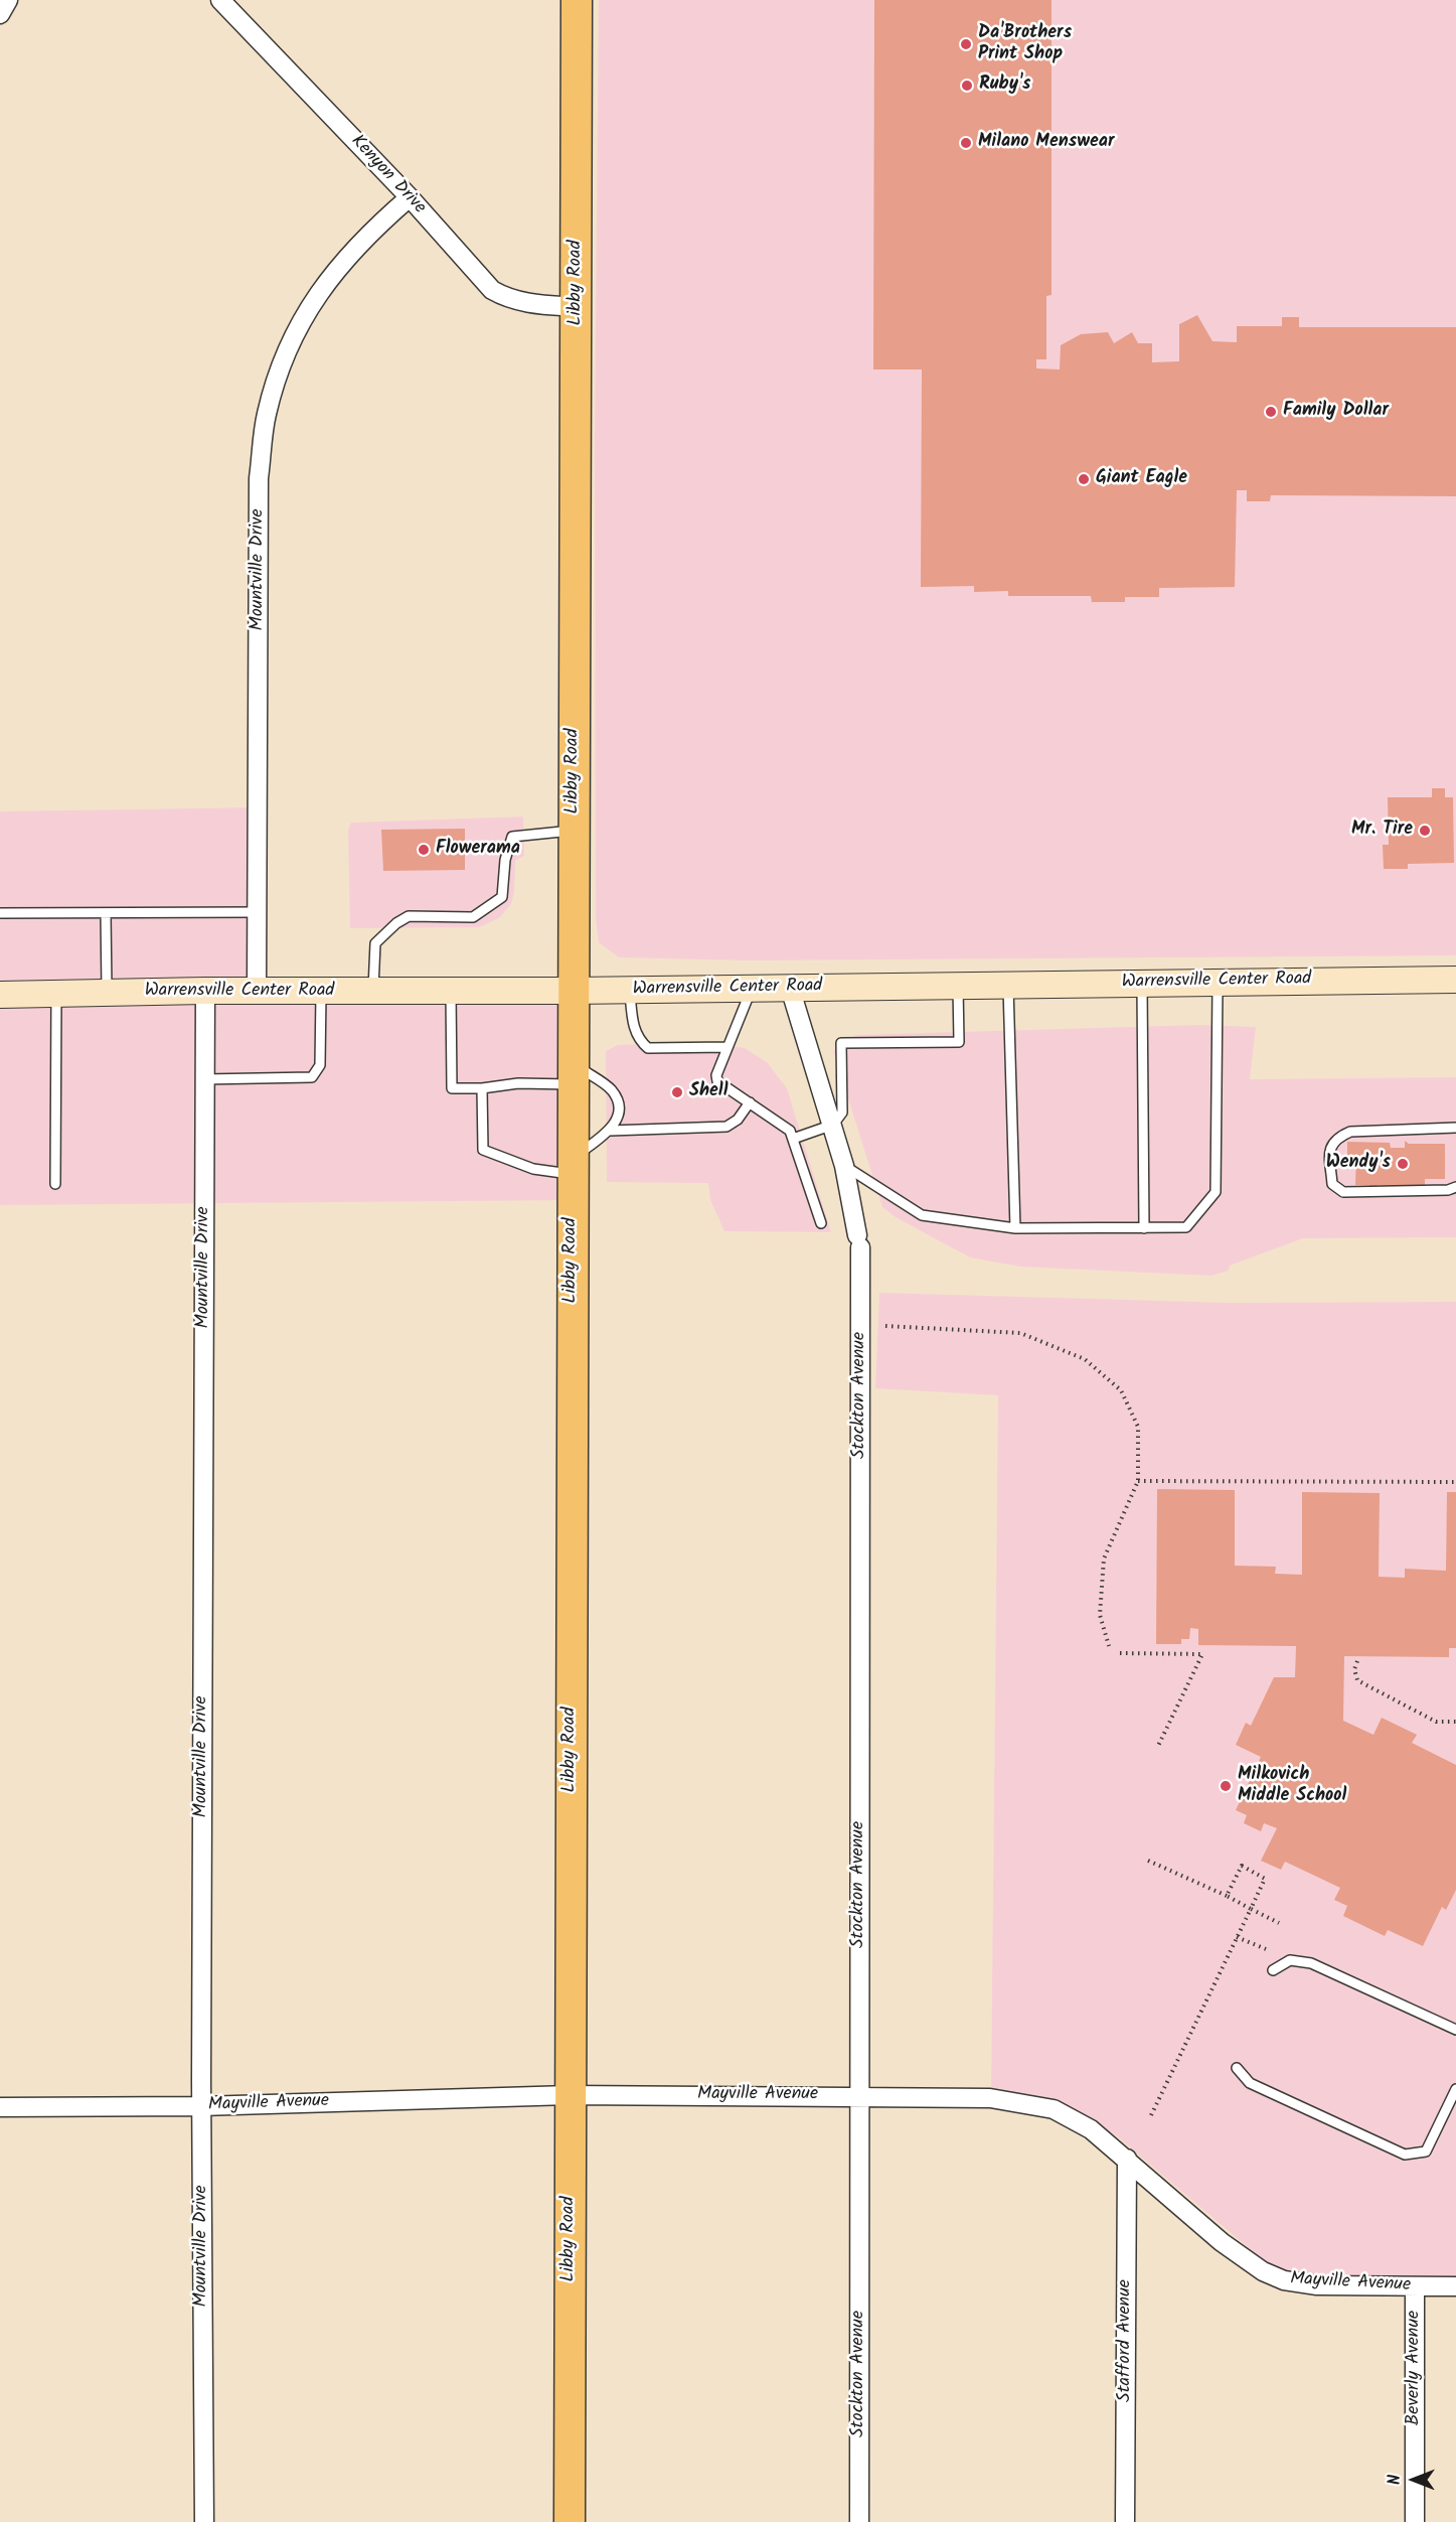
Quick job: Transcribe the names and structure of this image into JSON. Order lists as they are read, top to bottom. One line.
{"streets":{"main road":["Libby Road","Warrensville Center Road"],"street":["Kenyon Drive","Mountville Drive","Stockton Avenue","Mayville Avenue","Stafford Avenue","Beverly Avenue"]},"crossings":[["Kenyon Drive","Libby Road"],["Kenyon Drive","Mountville Drive"],["Libby Road","Warrensville Center Road"],["Libby Road","Mayville Avenue"],["Mountville Drive","Warrensville Center Road"],["Mountville Drive","Mayville Avenue"],["Warrensville Center Road","Stockton Avenue"],["Stockton Avenue","Mayville Avenue"],["Mayville Avenue","Stafford Avenue"],["Mayville Avenue","Beverly Avenue"]],"places":["Da'Brothers Print Shop","Ruby's","Milano Menswear","Family Dollar","Giant Eagle","Mr. Tire","Flowerama","Shell","Wendy's","Milkovich Middle School"],"north":"left"}
